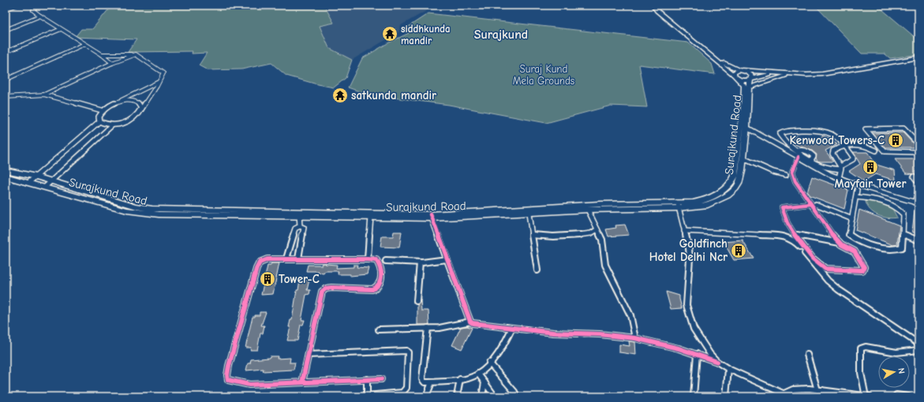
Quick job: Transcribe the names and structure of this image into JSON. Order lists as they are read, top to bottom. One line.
{"streets":{"main road":["Surajkund Road"]},"districts":["Surajkund"],"parks":["Suraj Kund Mela Grounds"],"places":{"temple":["siddhkunda mandir","satkunda mandir"],"building":["Kenwood Towers-C","Mayfair Tower","Goldfinch Hotel Delhi Ncr","Tower-C"]},"north":"right"}
